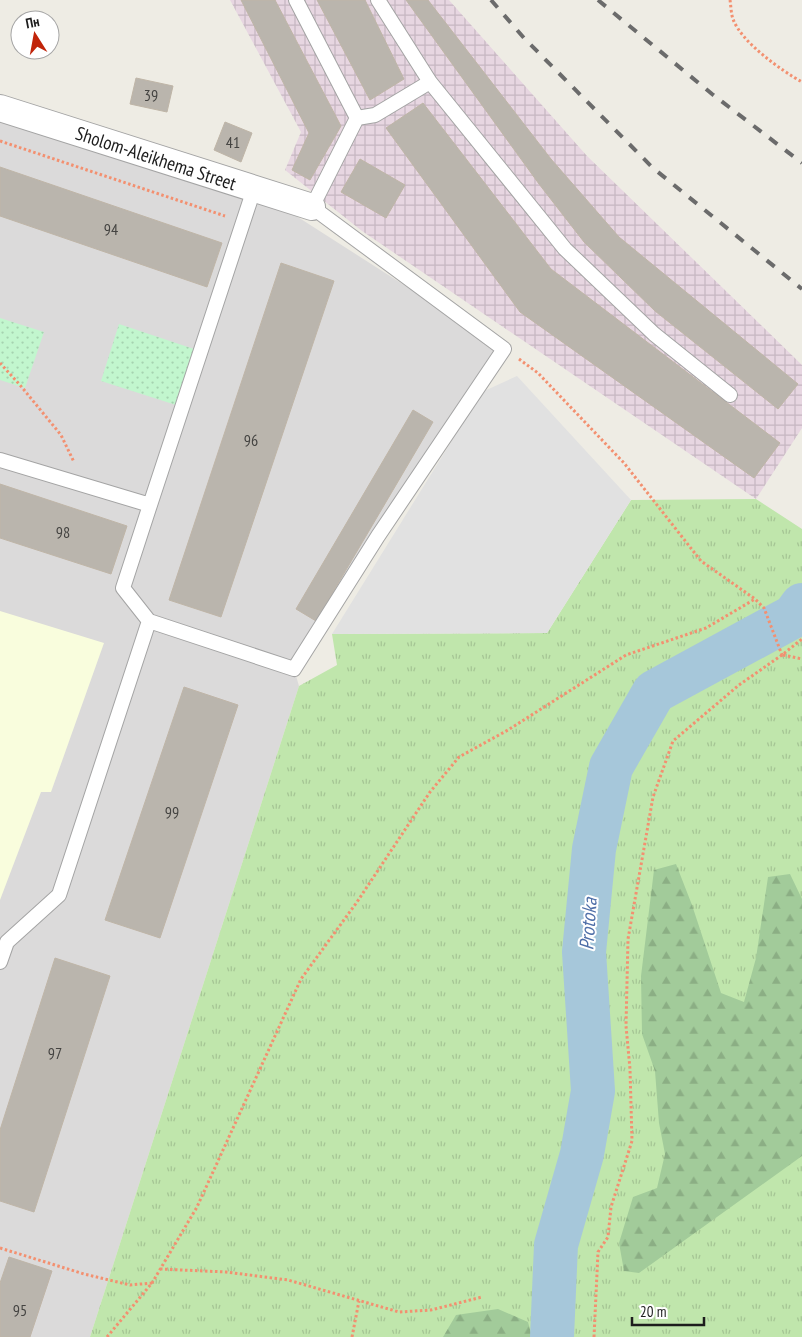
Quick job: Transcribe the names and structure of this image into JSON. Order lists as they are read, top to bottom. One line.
{"streets":{"street":["Sholom-Aleikhema Street"]},"water":["Protoka"],"house_numbers":["39","41","94","96","98","99","97","95"],"scale_bar":"20 m","north":"top"}
